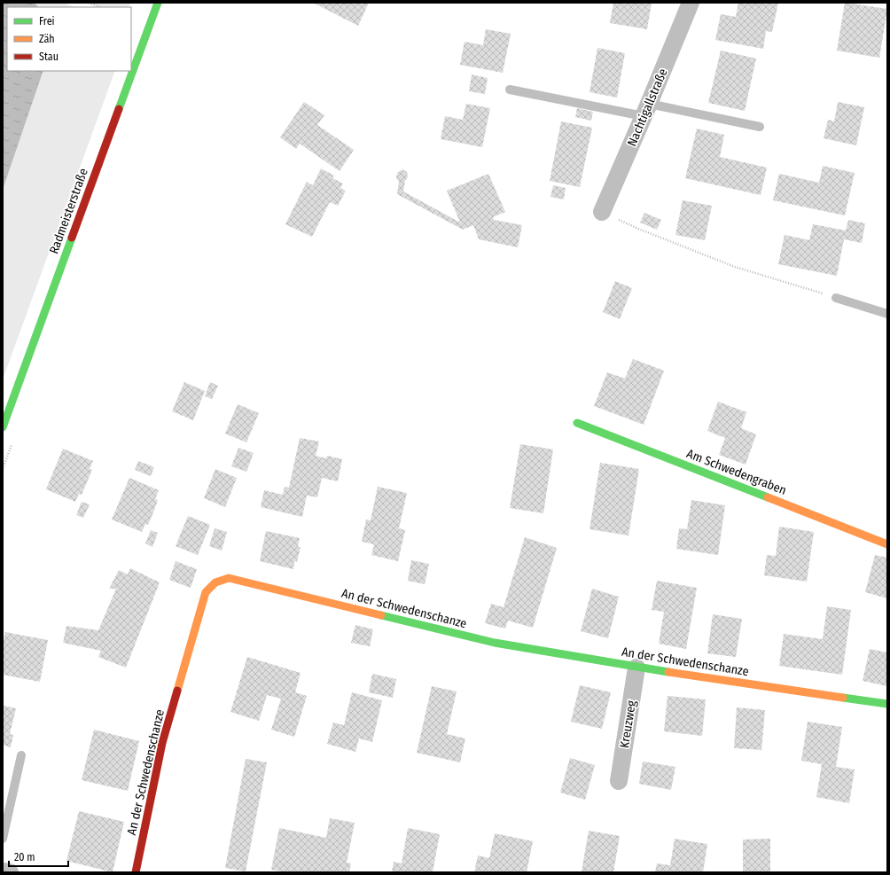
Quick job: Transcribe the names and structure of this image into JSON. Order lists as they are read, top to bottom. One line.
{"streets":{"street":["Nachtigallstraße","Radmeisterstraße","Am Schwedengraben","An der Schwedenschanze","Kreuzweg"]},"crossings":[["An der Schwedenschanze","Kreuzweg"]],"legend":["Frei","Zäh","Stau"],"scale_bar":"20 m"}
